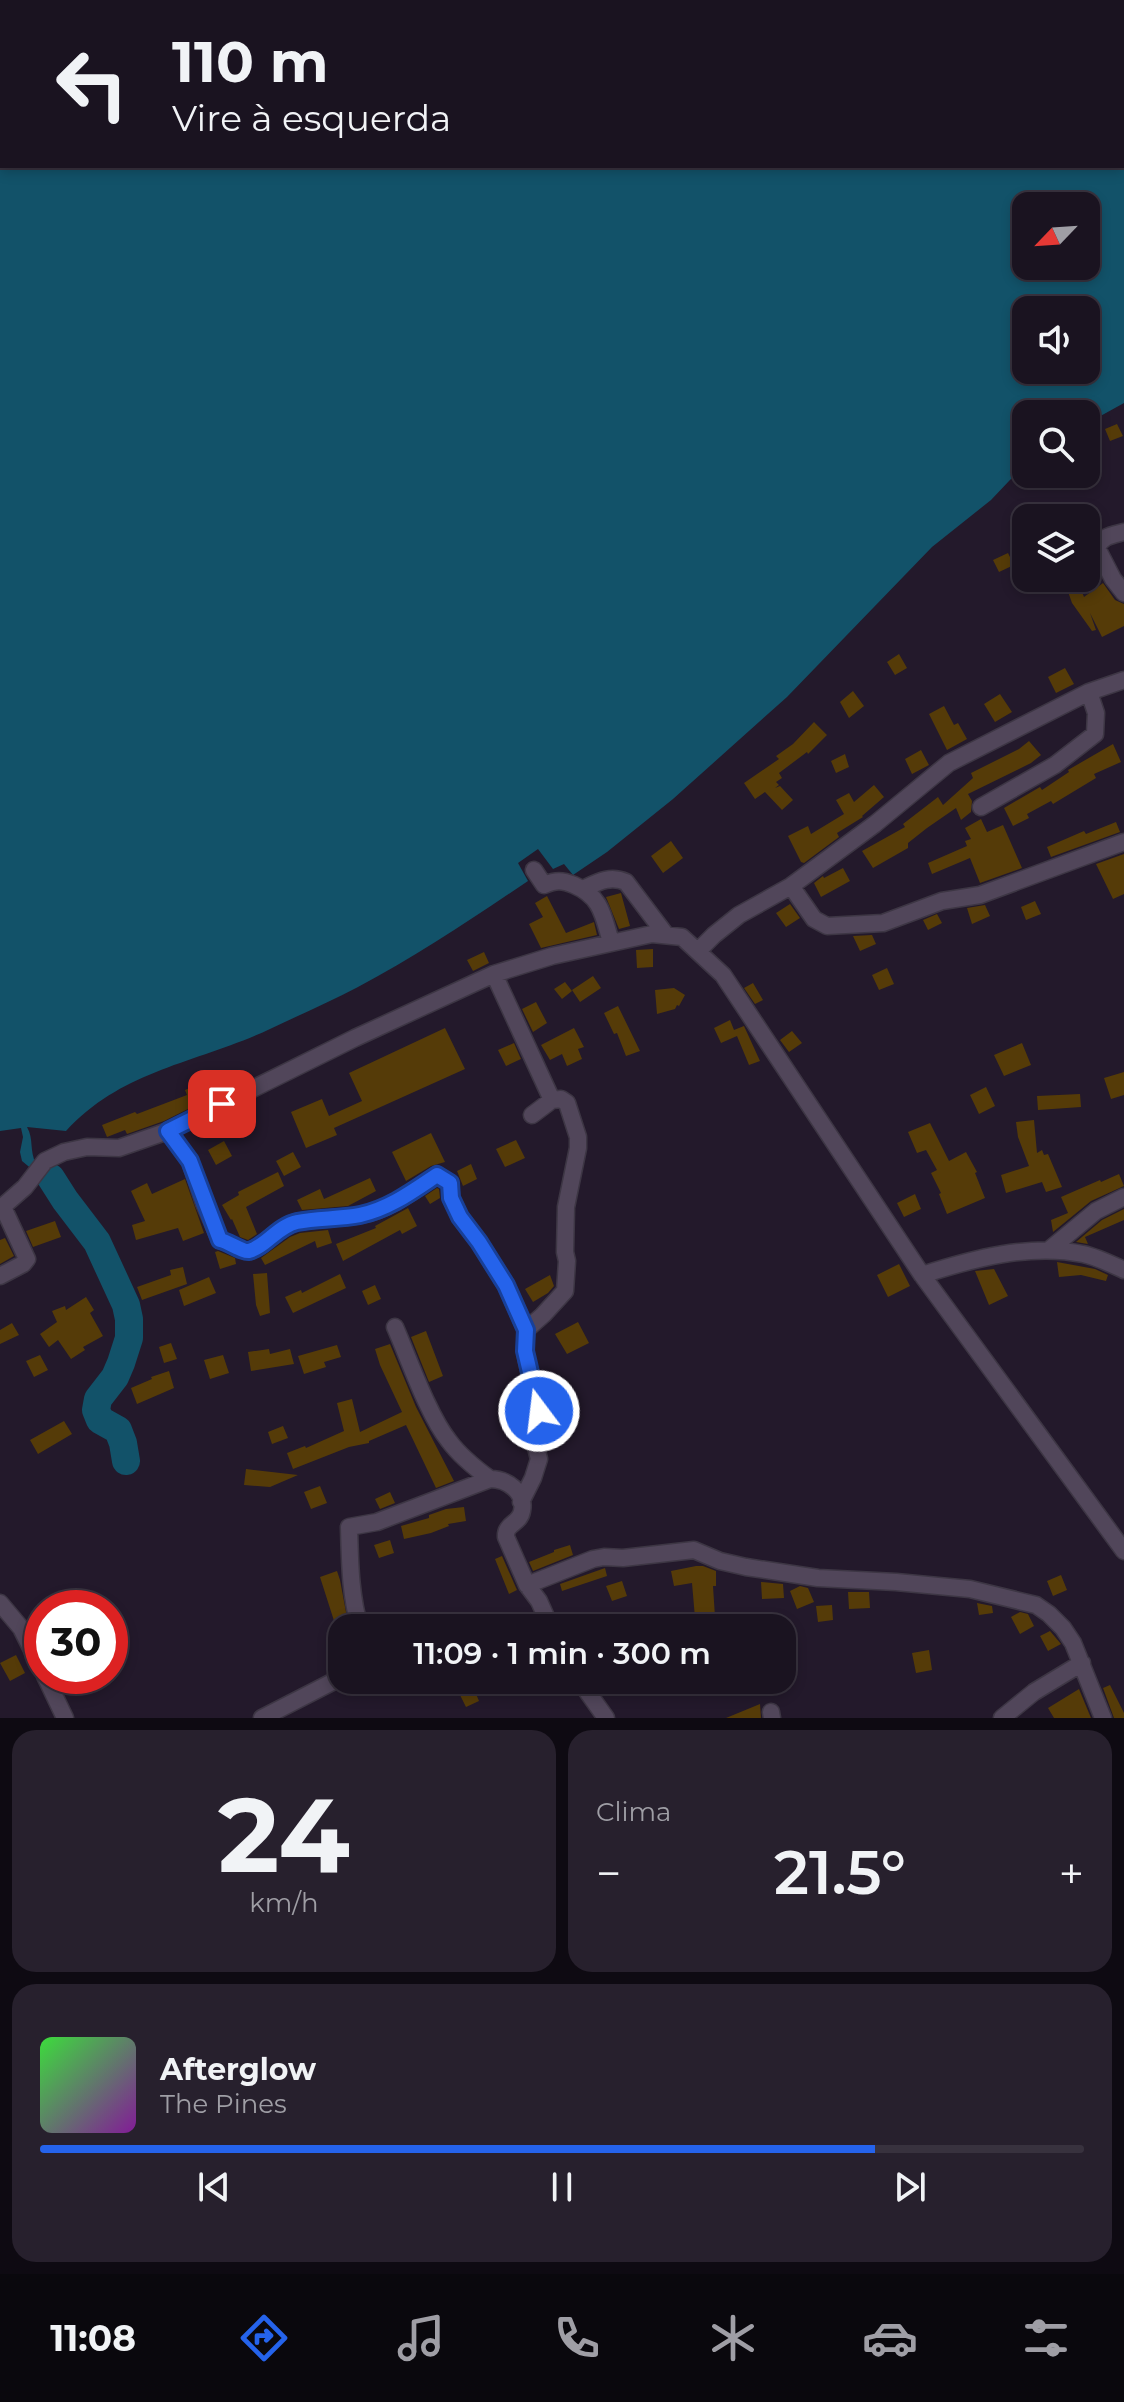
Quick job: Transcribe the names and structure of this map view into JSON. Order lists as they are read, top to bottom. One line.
{"north":"bottom left","page":{"turn":["110 m","Vire à esquerda"],"limit":"30","trip":"11:09 · 1 min · 300 m","tile":[["24","km/h"],"Clima"],"heat":["−","21.5°","+"],"song":["Afterglow","The Pines"],"tabs":"11:08"}}
